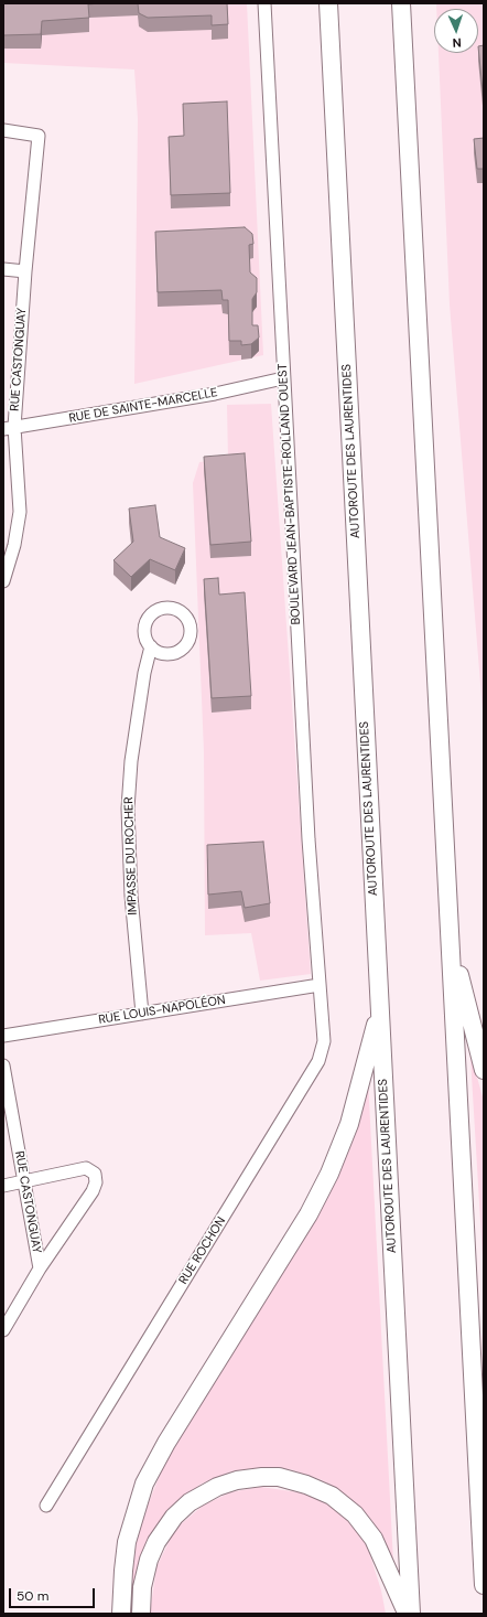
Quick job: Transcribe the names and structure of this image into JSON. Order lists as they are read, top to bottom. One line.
{"streets":{"highway":["AUTOROUTE DES LAURENTIDES"],"street":["RUE CASTONGUAY","RUE DE SAINTE-MARCELLE","BOULEVARD JEAN-BAPTISTE-ROLLAND OUEST","IMPASSE DU ROCHER","RUE LOUIS-NAPOLÉON","RUE ROCHON"]},"crossings":[["RUE CASTONGUAY","RUE DE SAINTE-MARCELLE"],["RUE DE SAINTE-MARCELLE","BOULEVARD JEAN-BAPTISTE-ROLLAND OUEST"],["BOULEVARD JEAN-BAPTISTE-ROLLAND OUEST","RUE LOUIS-NAPOLÉON"],["BOULEVARD JEAN-BAPTISTE-ROLLAND OUEST","RUE ROCHON"],["IMPASSE DU ROCHER","RUE LOUIS-NAPOLÉON"],["RUE LOUIS-NAPOLÉON","RUE ROCHON"]],"scale_bar":"50 m","north":"bottom"}
